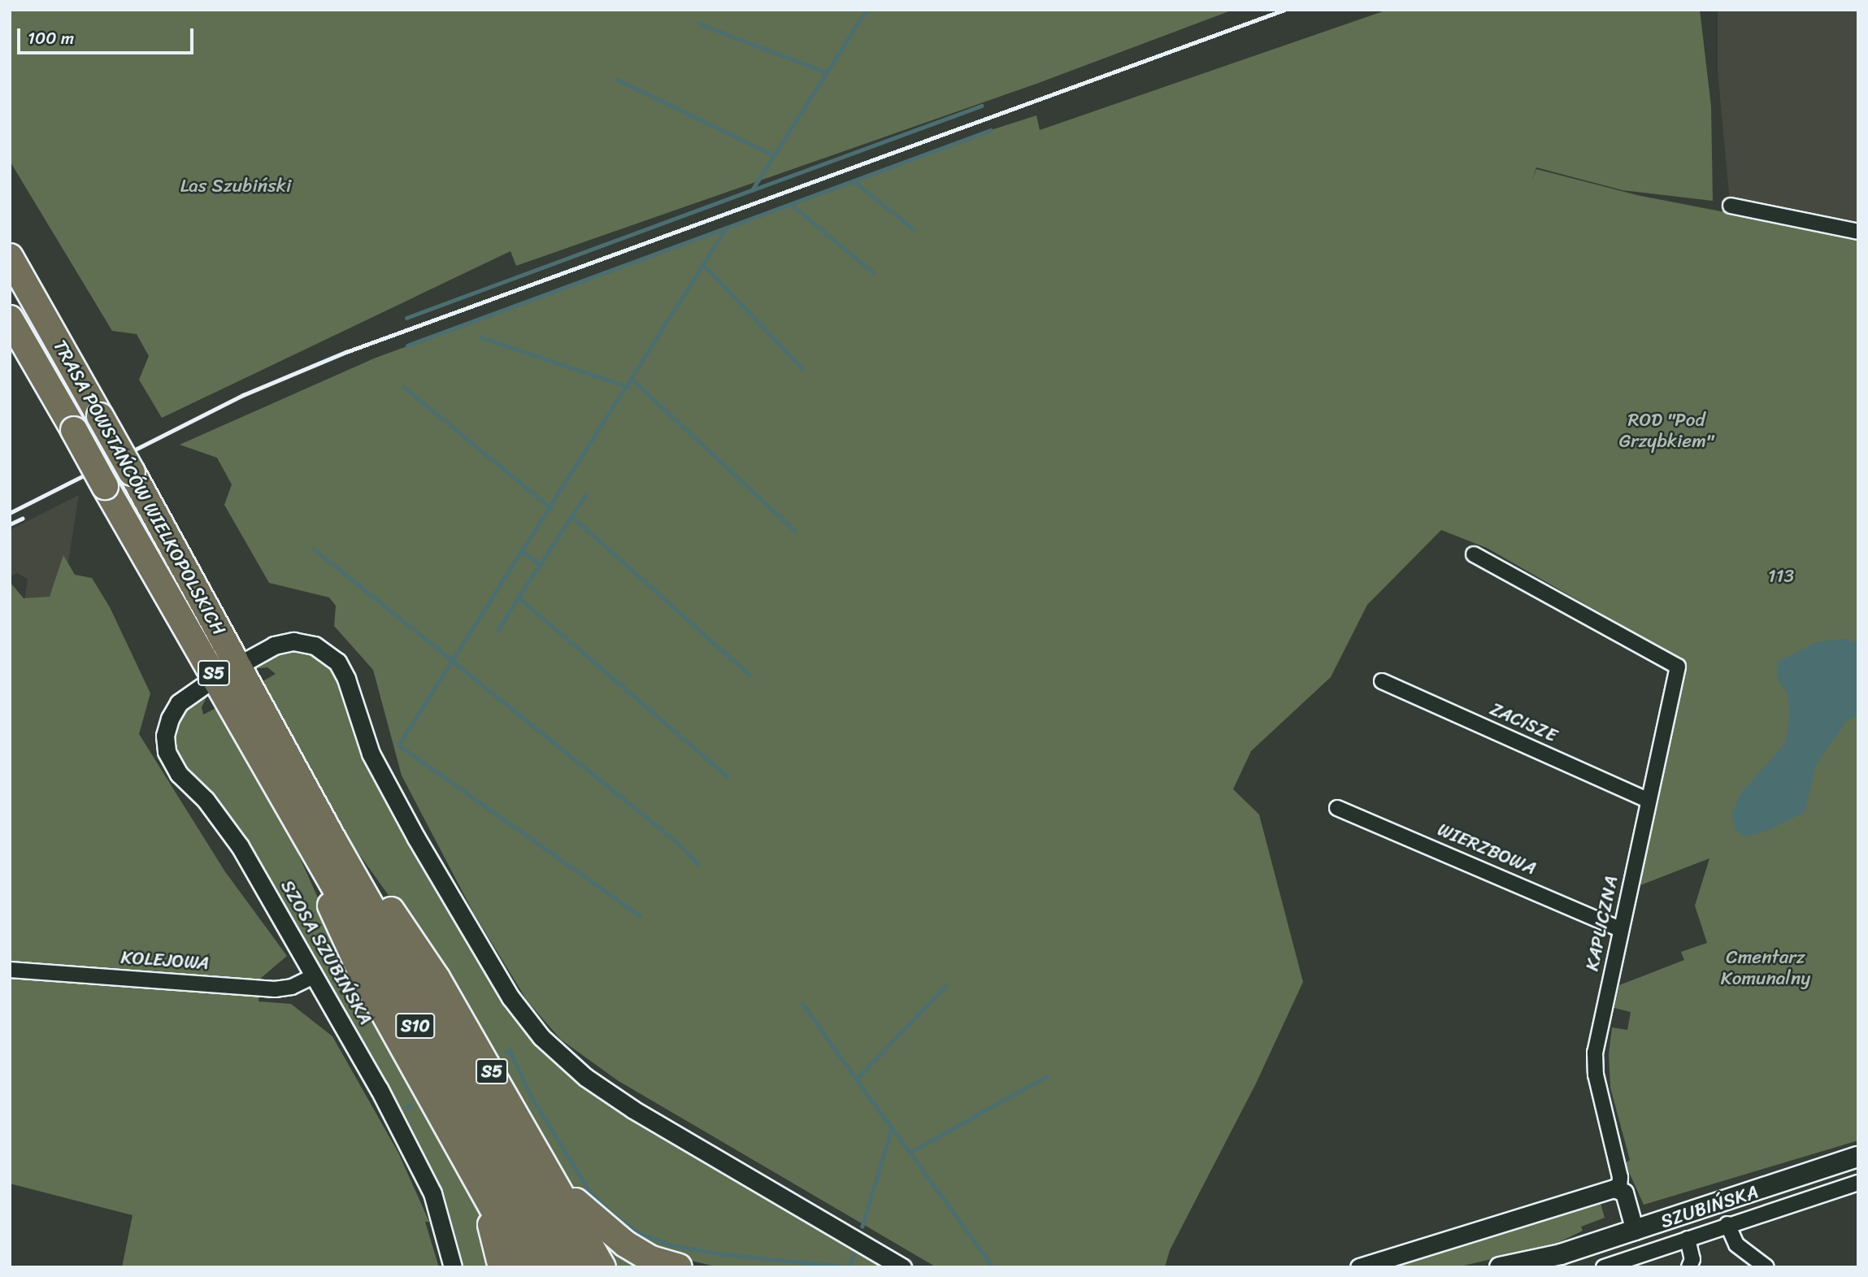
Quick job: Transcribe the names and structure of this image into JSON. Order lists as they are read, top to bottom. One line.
{"streets":{"highway":["TRASA POWSTAŃCÓW WIELKOPOLSKICH","S5","S10"],"main road":["SZUBIŃSKA"],"street":["ZACISZE","WIERZBOWA","KAPLICZNA","SZOSA SZUBIŃSKA","KOLEJOWA"]},"crossings":[["TRASA POWSTAŃCÓW WIELKOPOLSKICH","S5"],["TRASA POWSTAŃCÓW WIELKOPOLSKICH","S10"],["S5","S10"],["ZACISZE","KAPLICZNA"],["WIERZBOWA","KAPLICZNA"],["SZOSA SZUBIŃSKA","KOLEJOWA"]],"parks":["Las Szubiński","ROD \"Pod Grzybkiem\"","113","Cmentarz Komunalny"],"scale_bar":"100 m"}
